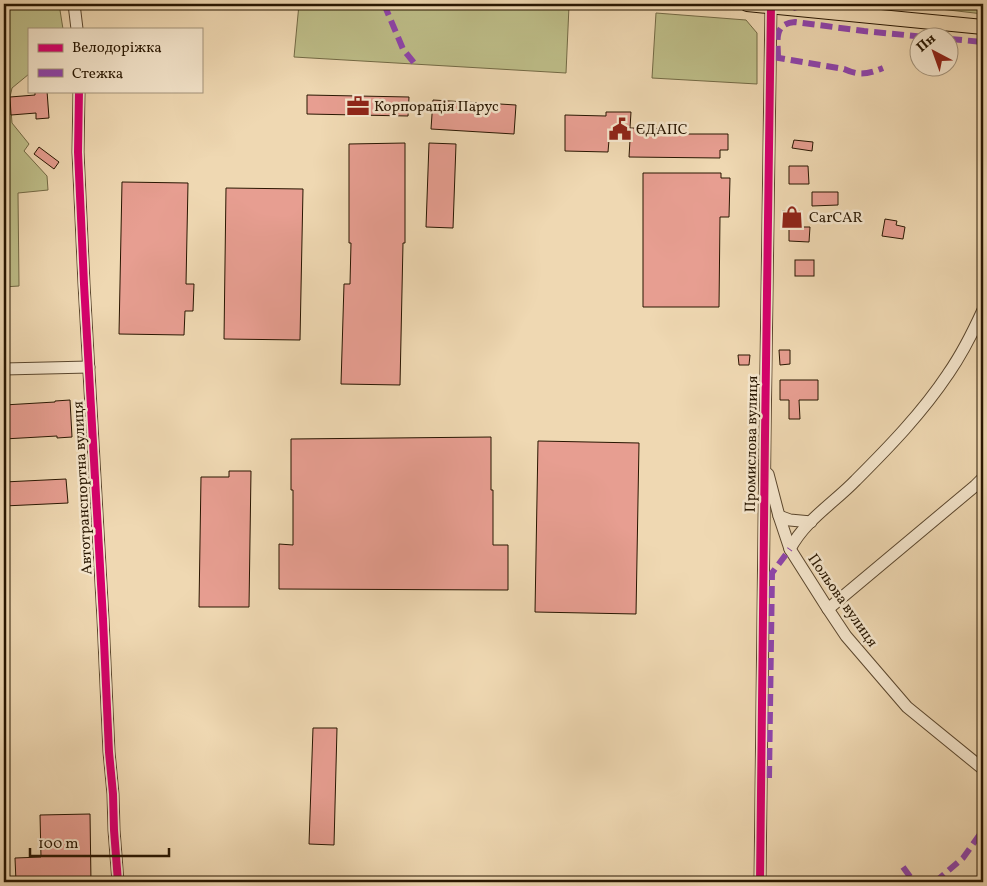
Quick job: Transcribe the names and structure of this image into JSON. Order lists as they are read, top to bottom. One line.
{"streets":{"street":["Промислова вулиця","Автотранспортна вулиця","Польова вулиця"]},"crossings":[["Промислова вулиця","Польова вулиця"]],"places":{"office":["Корпорація Парус"],"public building":["ЄДАПС"],"shop":["CarCAR"]},"legend":["Велодоріжка","Стежка"],"scale_bar":"100 m","north":"top left"}
